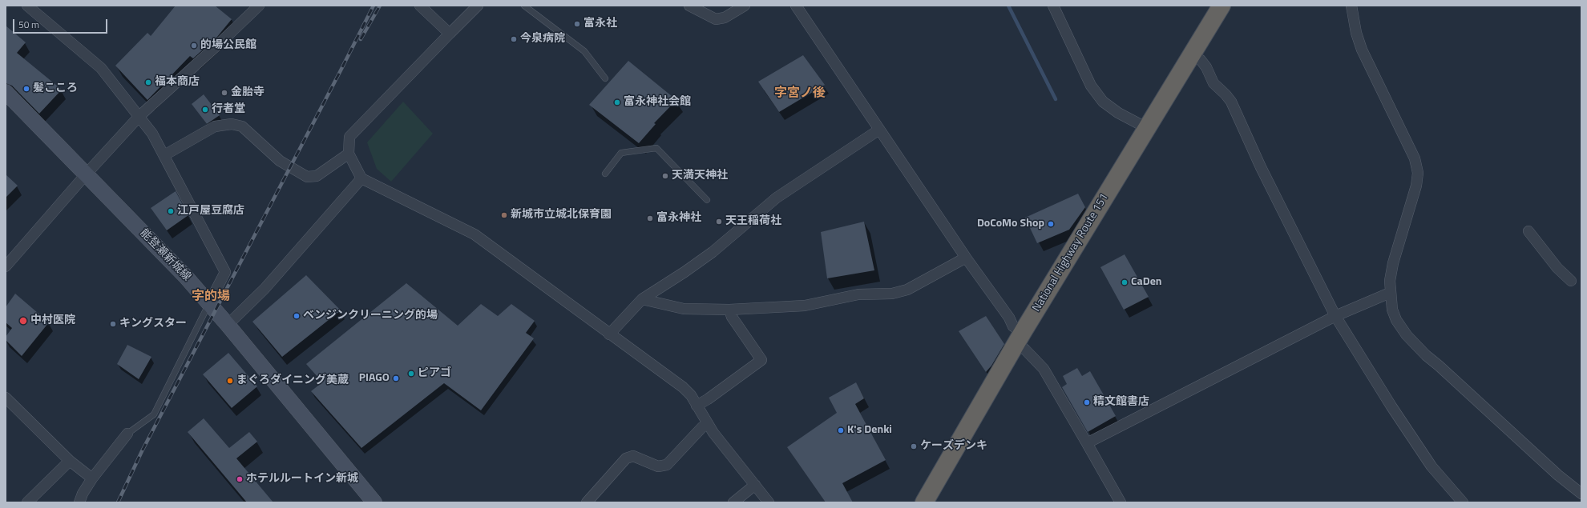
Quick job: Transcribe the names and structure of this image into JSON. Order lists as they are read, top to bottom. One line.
{"streets":{"highway":["National Highway Route 151"],"main road":["能登瀬新城線"]},"districts":["字宮ノ後","字的場"],"places":["富永社","今泉病院","的場公民館","福本商店","髪こころ","金胎寺","富永神社会館","行者堂","天満天神社","江戸屋豆腐店","新城市立城北保育園","富永神社","天王稲荷社","DoCoMo Shop","CaDen","ベンジンクリーニング的場","中村医院","キングスター","ピアゴ","PIAGO","まぐろダイニング美蔵","精文館書店","K's Denki","ケーズデンキ","ホテルルートイン新城"],"scale_bar":"50 m"}
